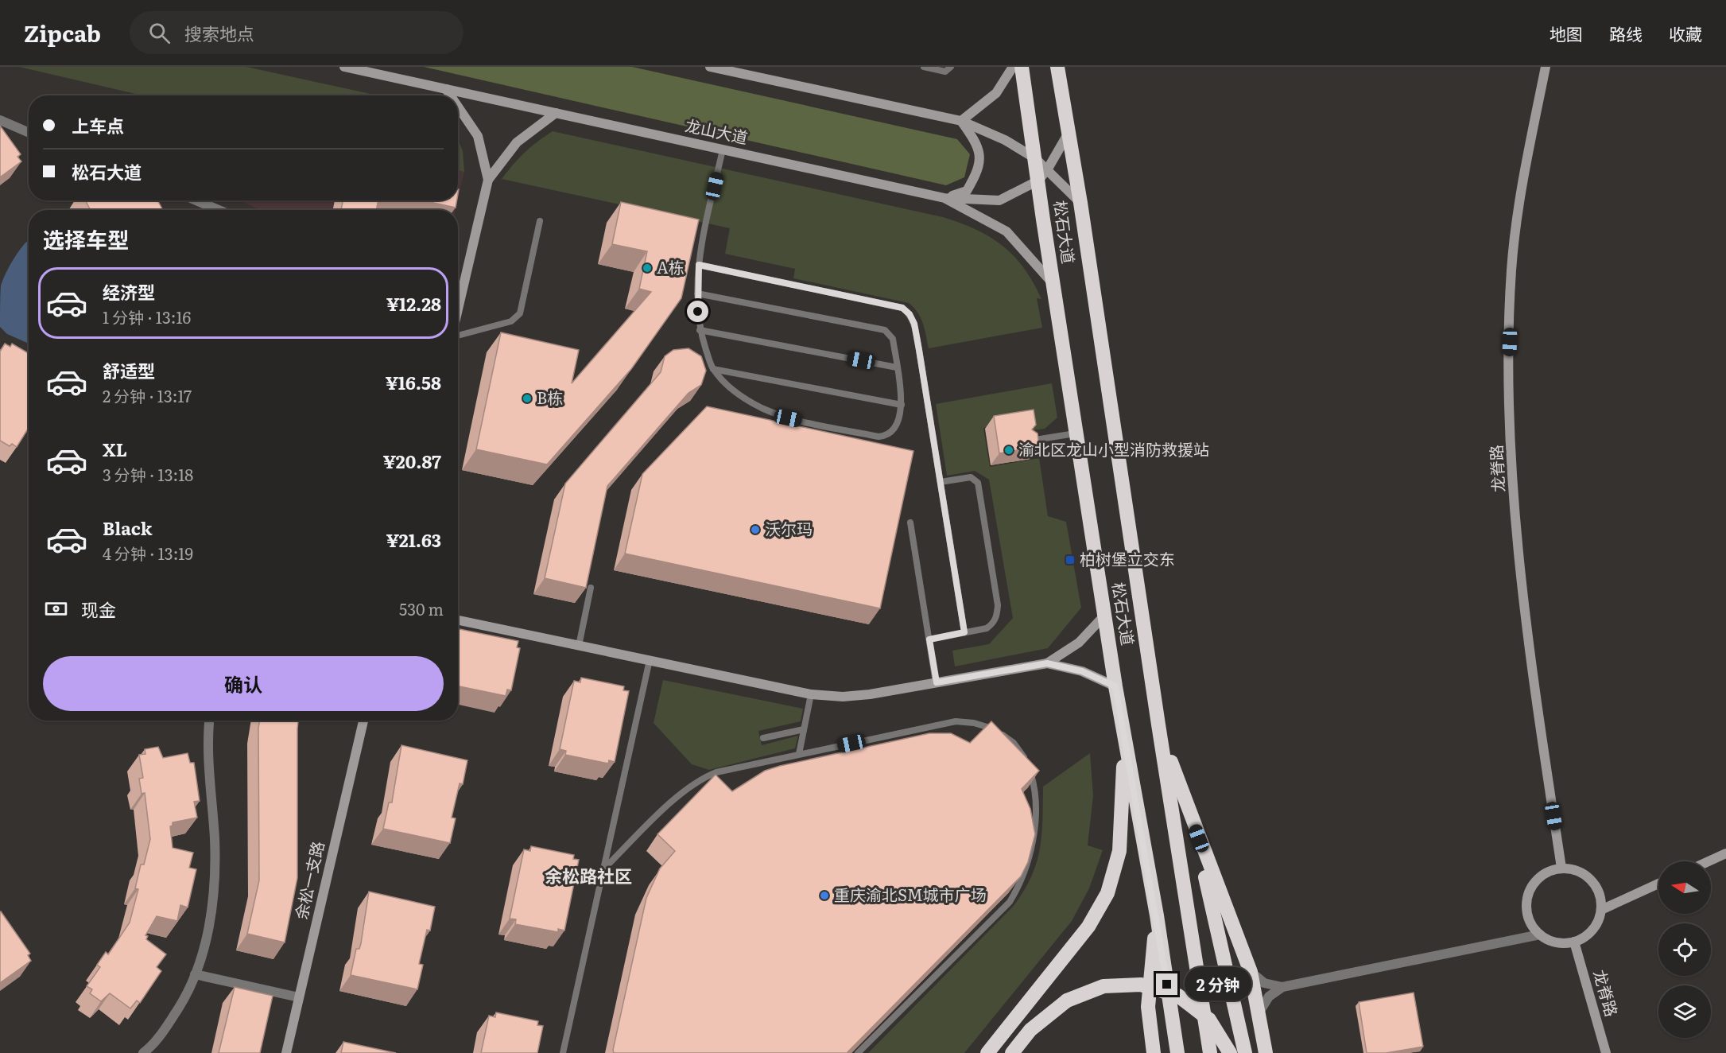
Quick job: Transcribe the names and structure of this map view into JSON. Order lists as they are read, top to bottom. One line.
{"streets":{"highway":["松石大道"],"street":["龙山大道","龙脊路","余松一支路"]},"crossings":[["龙山大道","松石大道"]],"districts":["余松路社区"],"places":{"other":["A栋","B栋","渝北区龙山小型消防救援站","沃尔玛","重庆渝北SM城市广场"],"transit":["柏树堡立交东"]},"north":"left","page":{"header":"Zipcab","search":"搜索地点","nav":["地图","路线","收藏"],"banner":["上车点","松石大道"],"heading":"选择车型","list":[{"name":"经济型","note":"1 分钟 · 13:16","value":"¥12.28"},{"name":"舒适型","note":"2 分钟 · 13:17","value":"¥16.58"},{"name":"XL","note":"3 分钟 · 13:18","value":"¥20.87"},{"name":"Black","note":"4 分钟 · 13:19","value":"¥21.63"}],"pay":["现金","530 m"],"buttons":"确认","bubble":"2 分钟"}}
